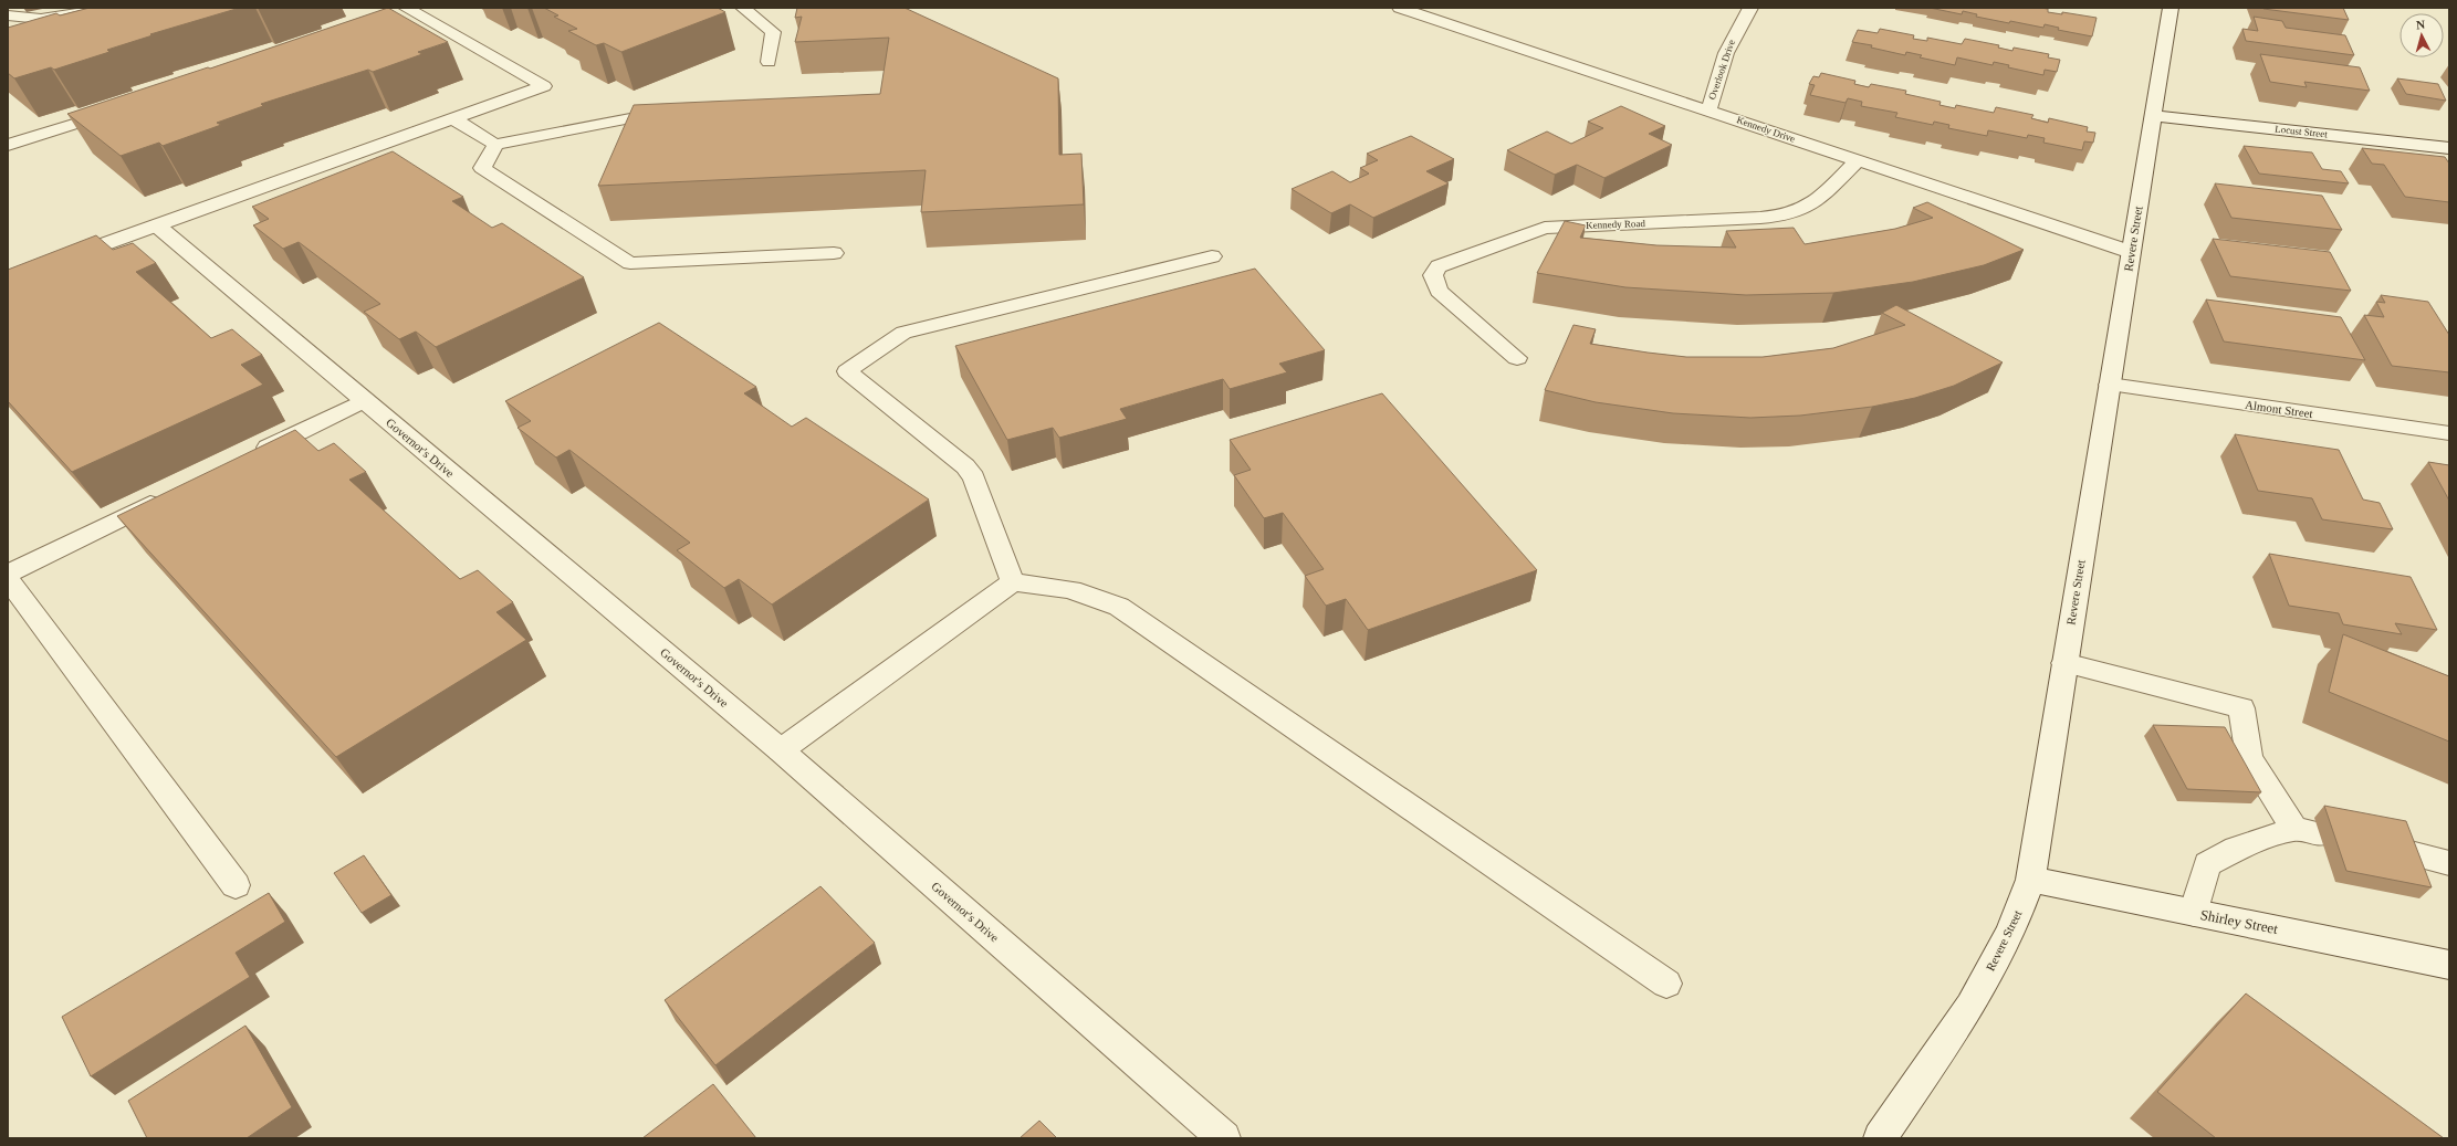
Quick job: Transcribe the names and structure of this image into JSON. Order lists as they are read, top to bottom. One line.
{"streets":{"street":["Overlook Drive","Kennedy Drive","Locust Street","Kennedy Road","Revere Street","Almont Street","Governor's Drive","Shirley Street"]},"crossings":[["Overlook Drive","Kennedy Drive"],["Kennedy Drive","Kennedy Road"],["Kennedy Drive","Revere Street"],["Locust Street","Revere Street"],["Revere Street","Almont Street"],["Revere Street","Shirley Street"]],"north":"top"}
